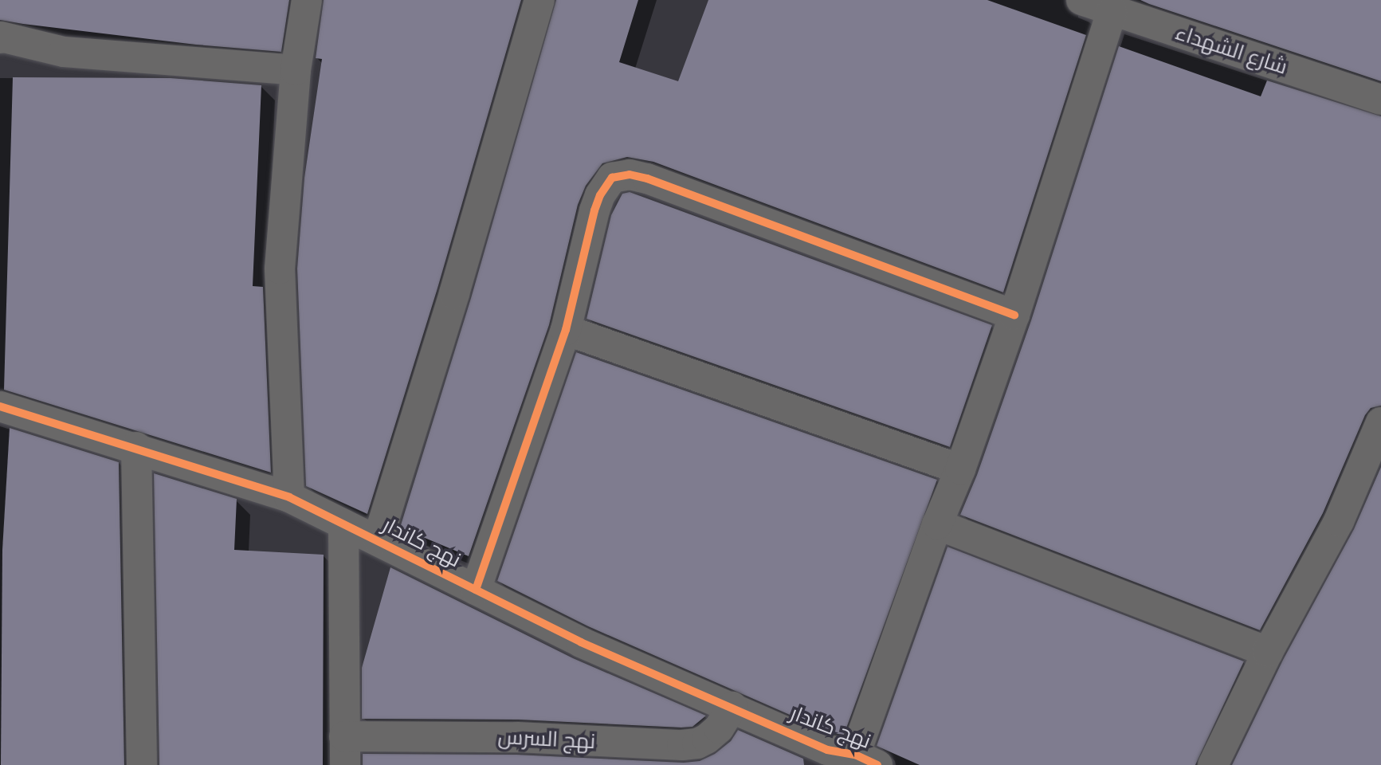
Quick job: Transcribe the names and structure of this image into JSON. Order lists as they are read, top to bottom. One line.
{"streets":{"street":["شارع الشهداء","نهج كاندار","نهج السرس"]},"crossings":[["نهج كاندار","نهج السرس"]]}
